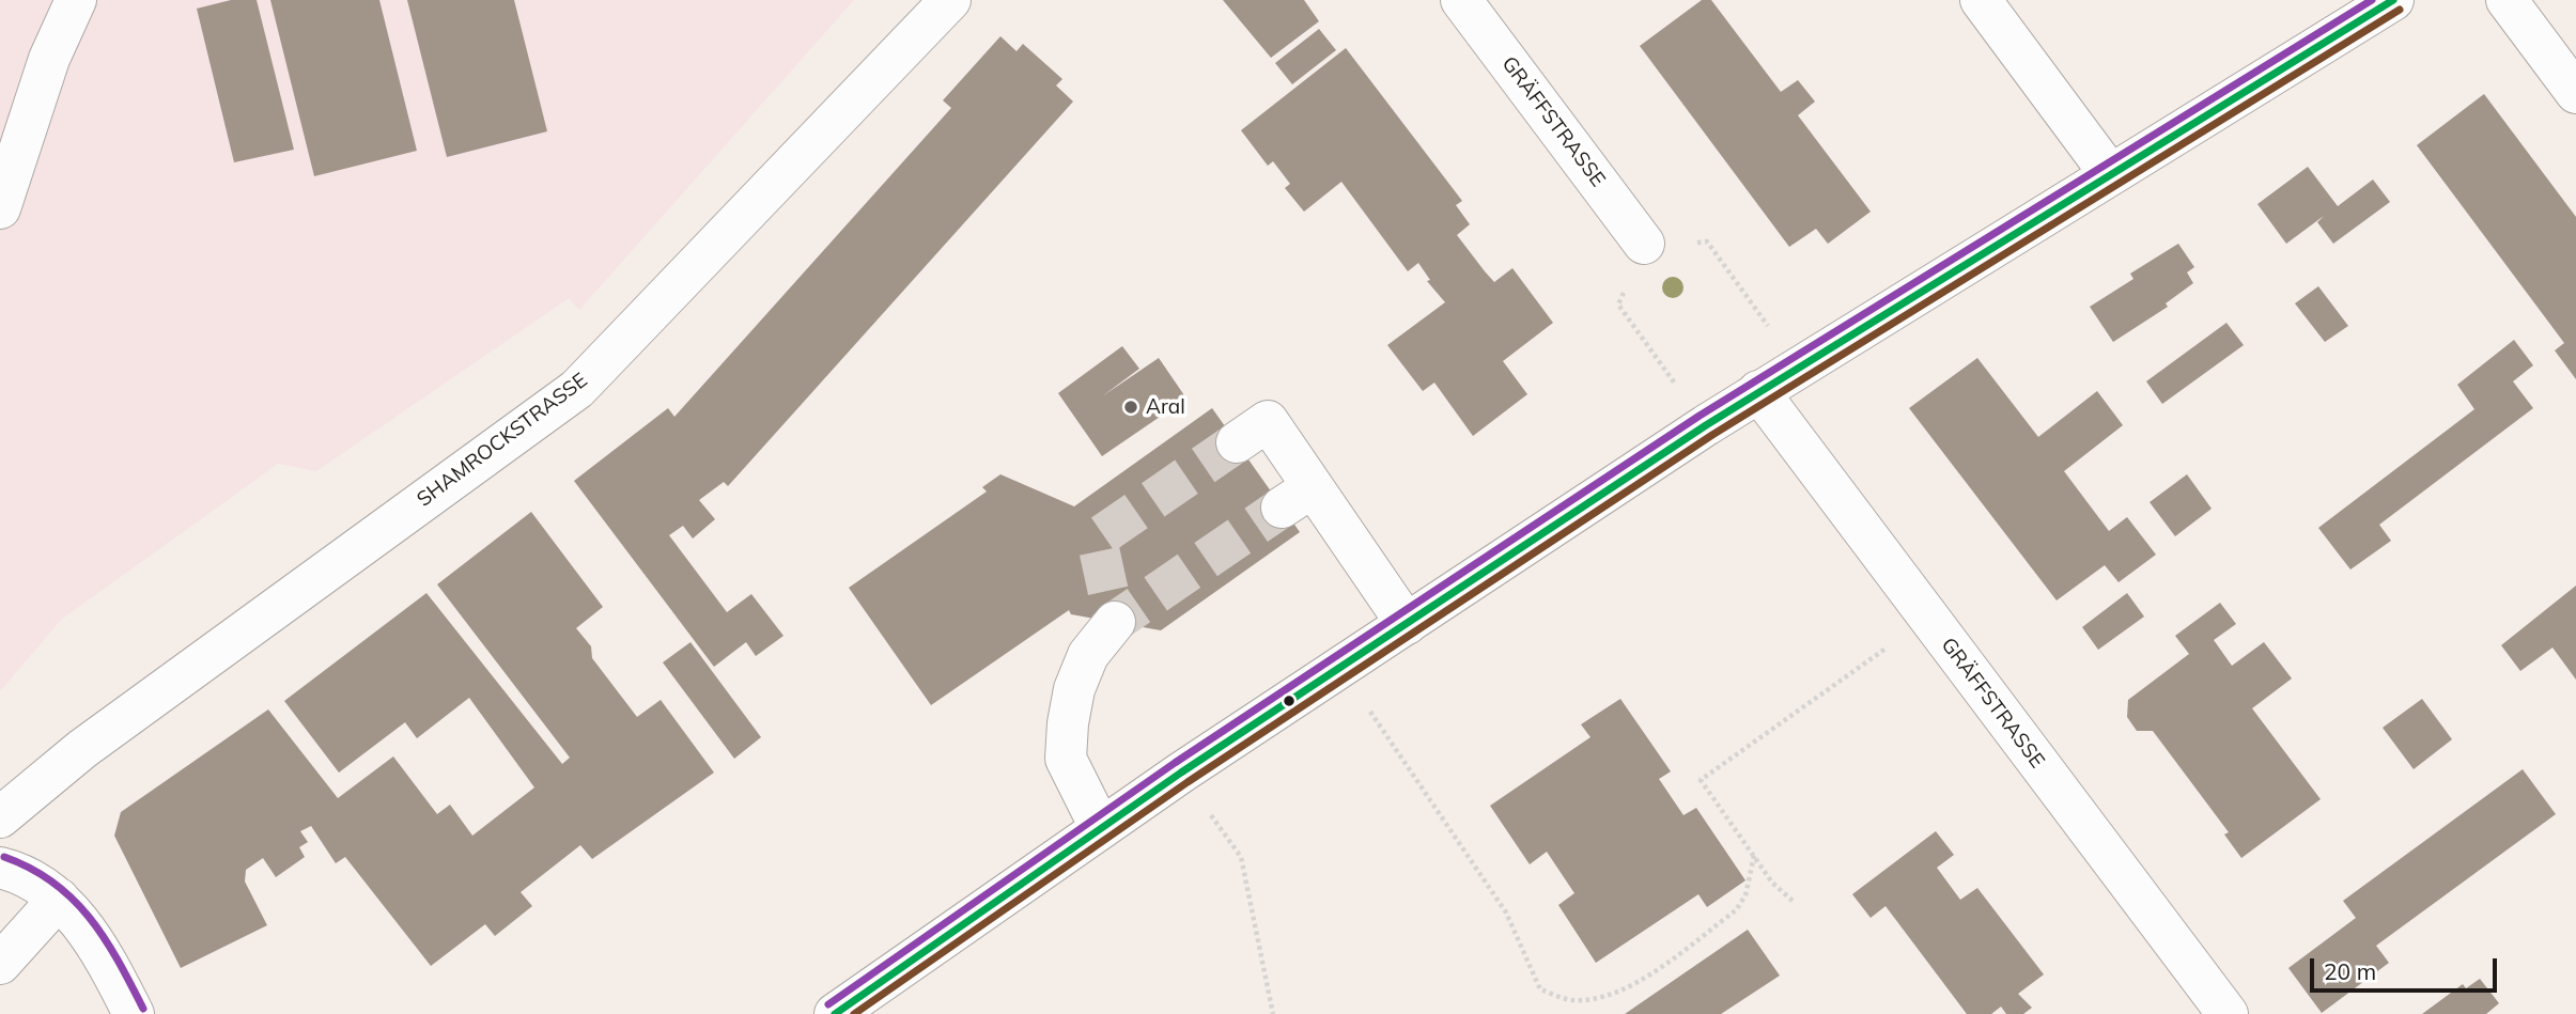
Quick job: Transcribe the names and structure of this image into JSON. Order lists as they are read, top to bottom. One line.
{"streets":{"street":["GRÄFFSTRASSE","SHAMROCKSTRASSE"]},"places":["Aral"],"scale_bar":"20 m"}
